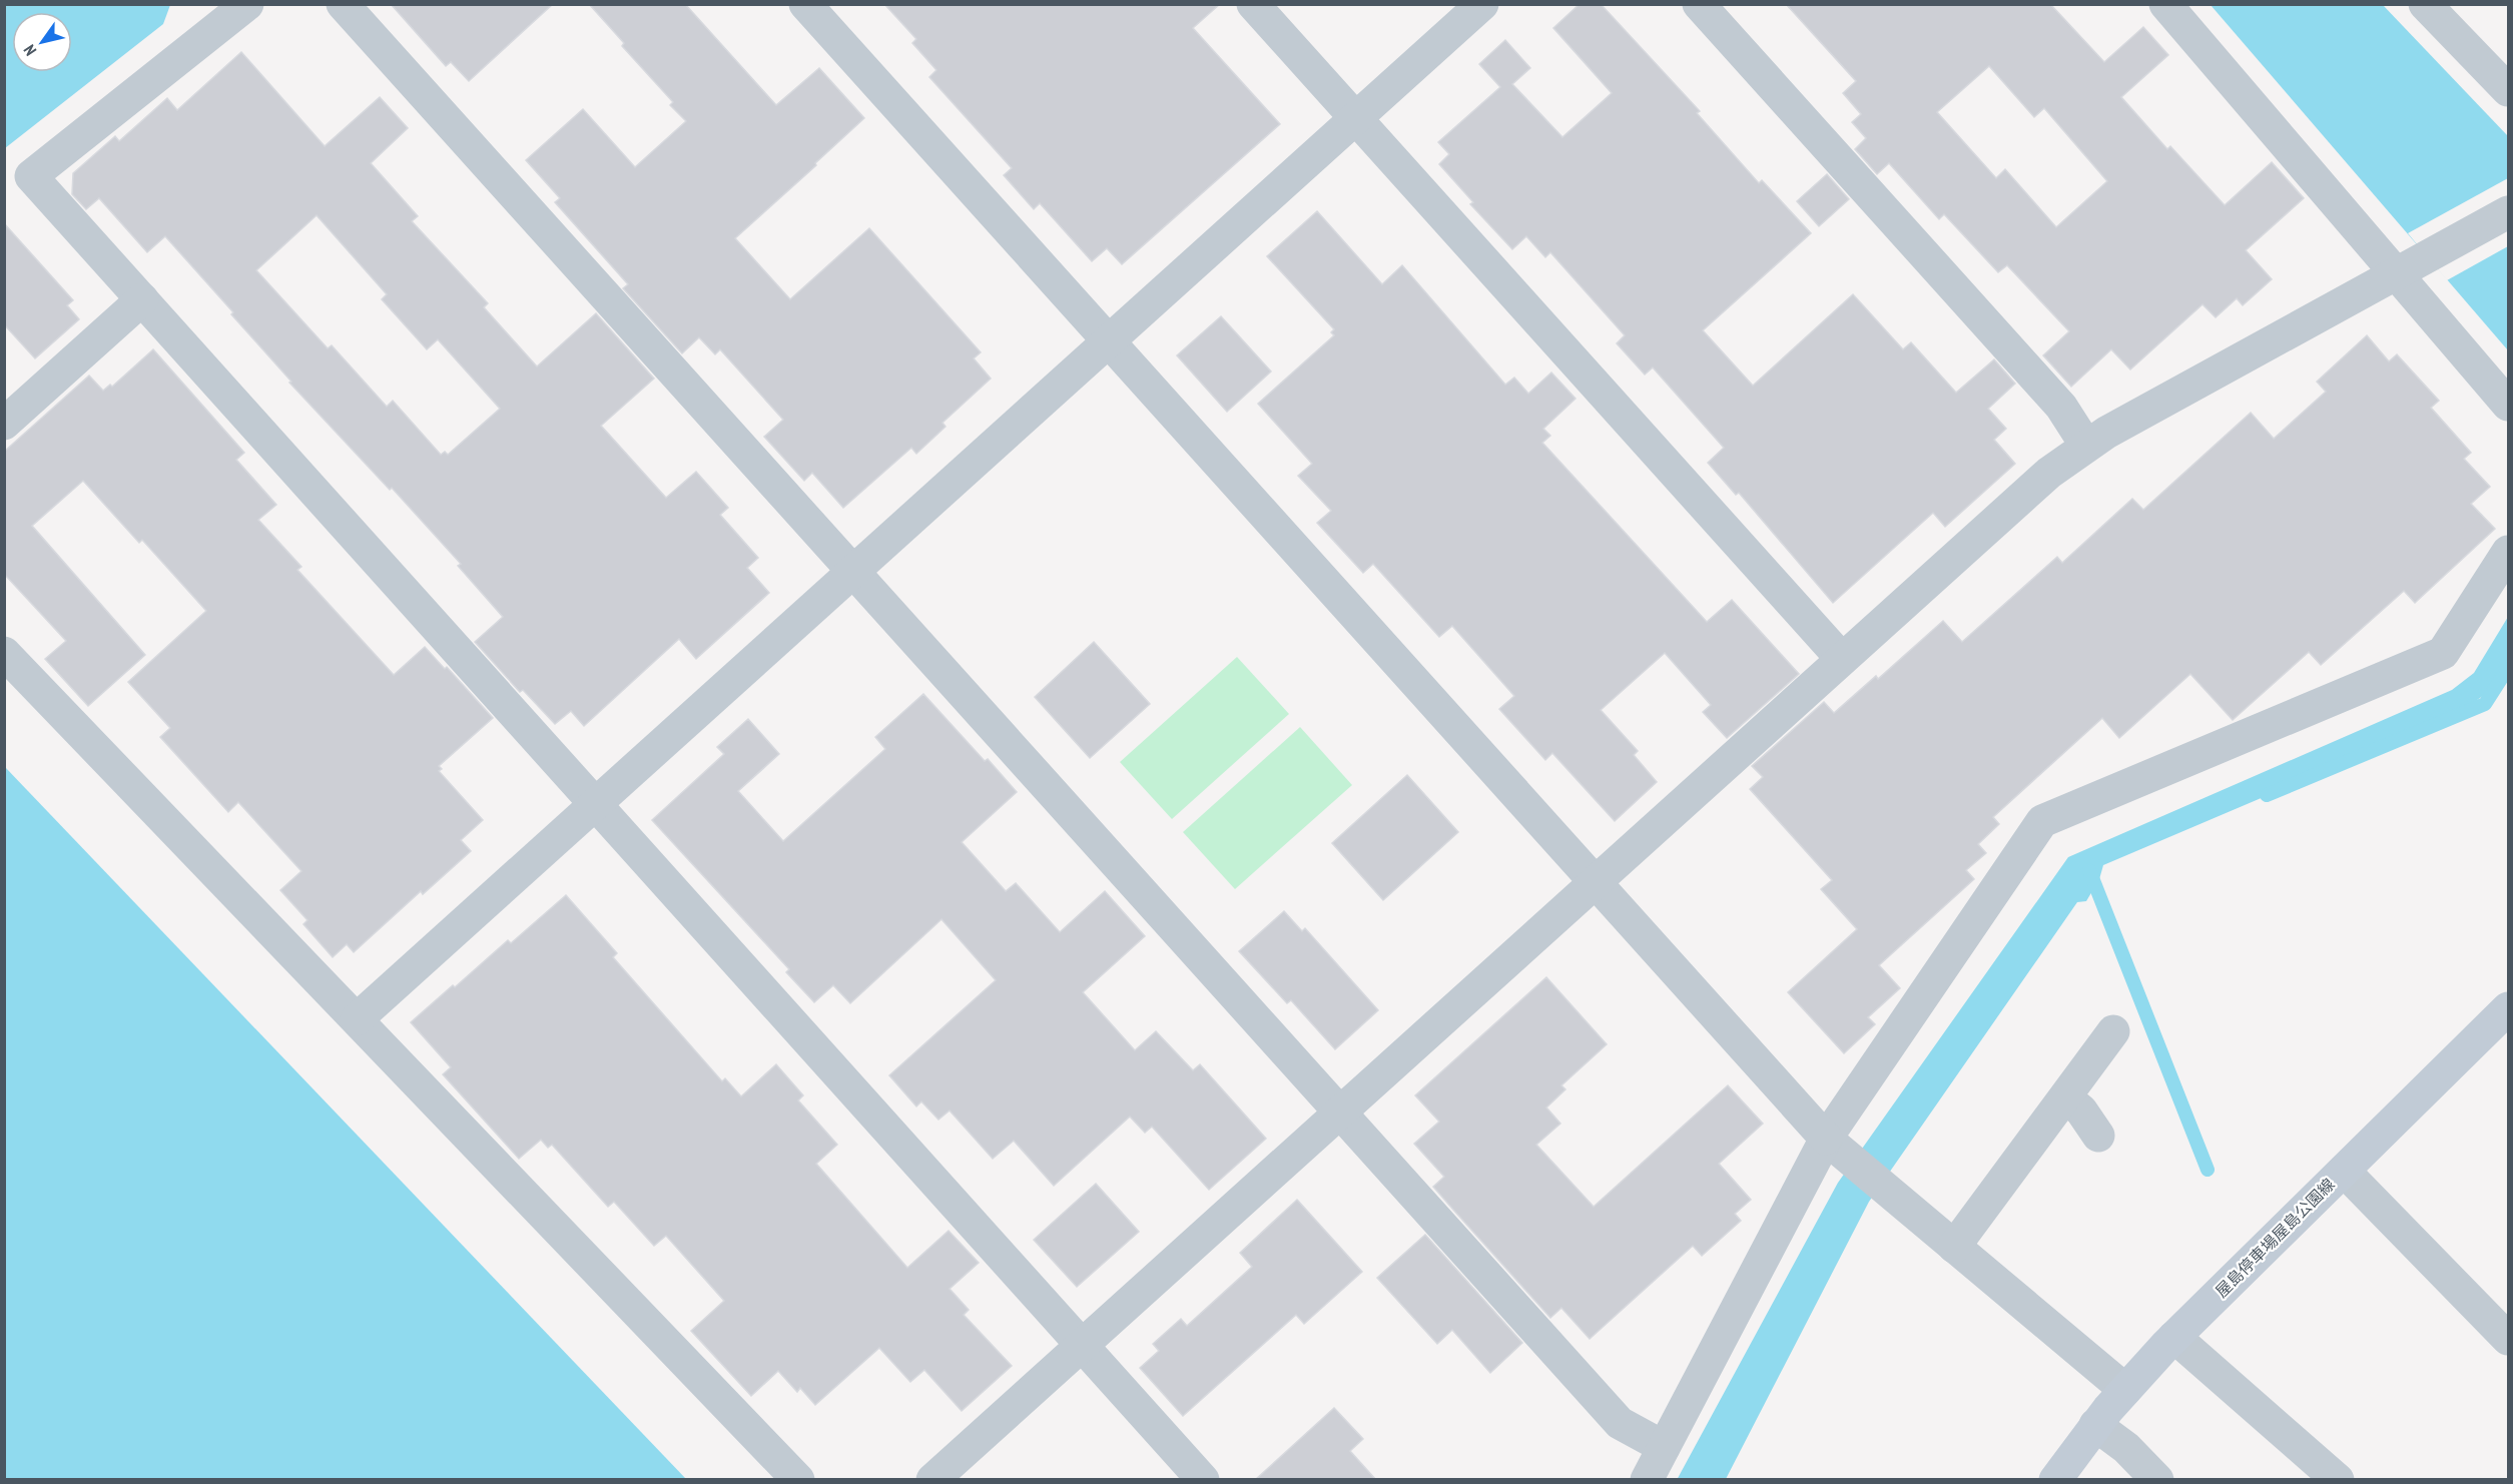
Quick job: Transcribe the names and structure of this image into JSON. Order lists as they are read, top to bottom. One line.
{"streets":{"main road":["屋島停車場屋島公園線"]},"north":"bottom left"}
